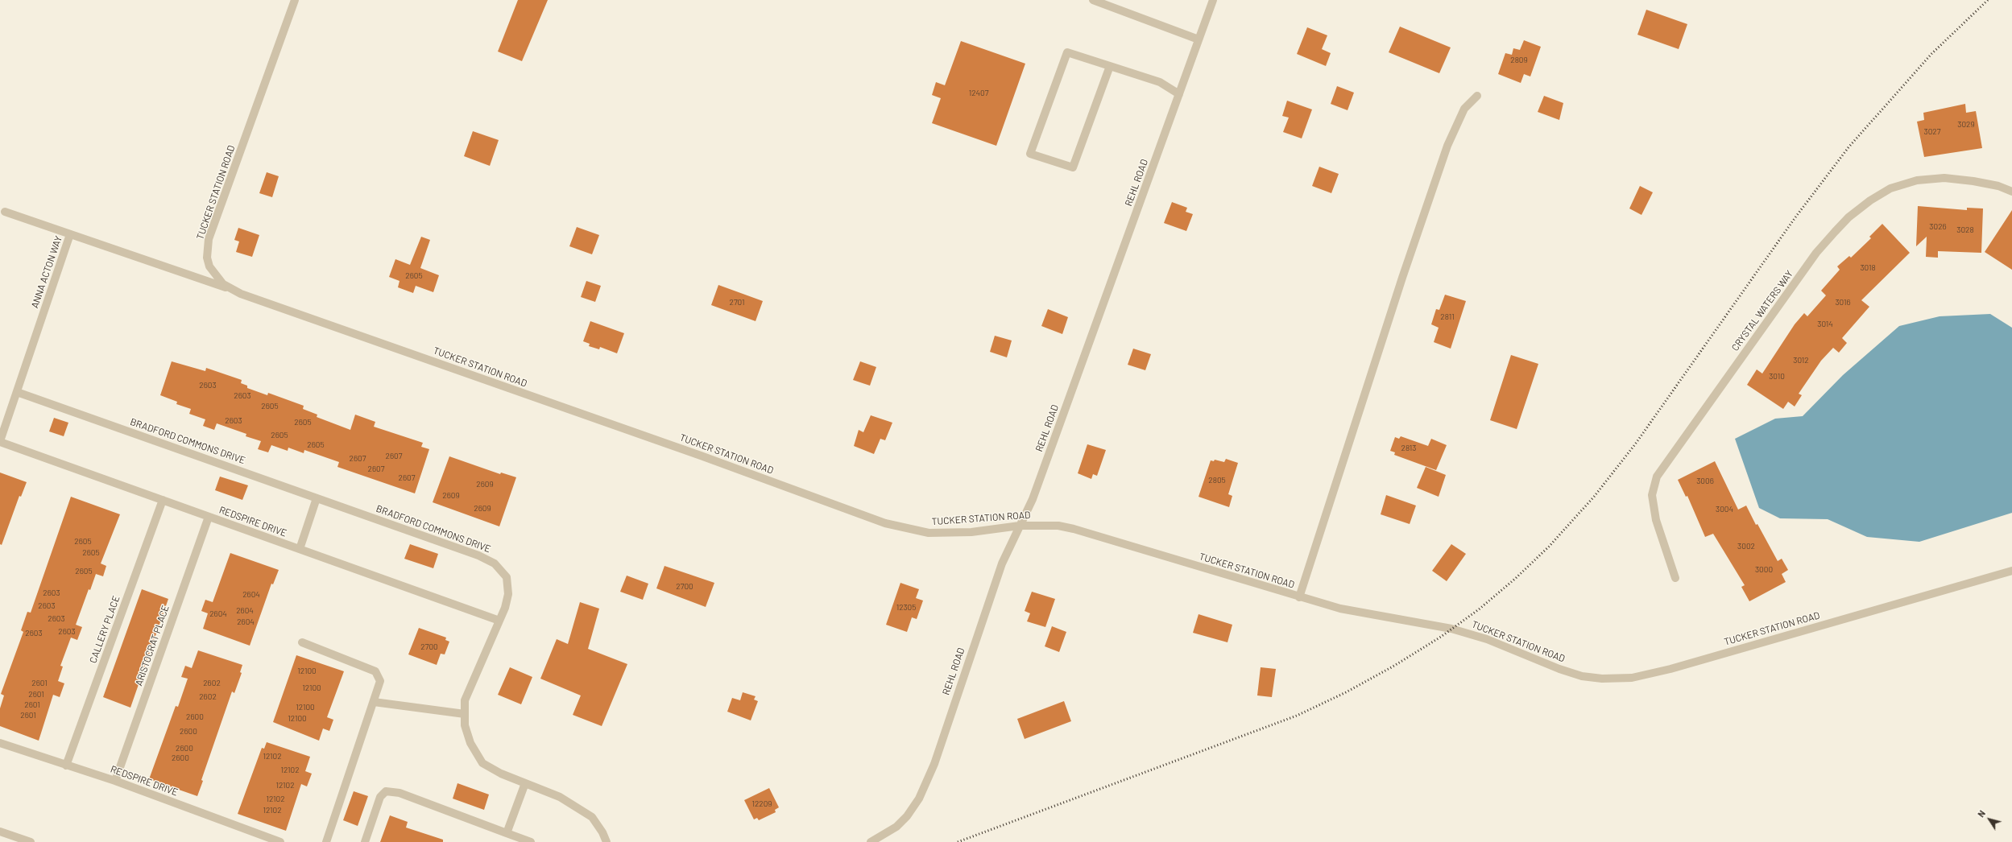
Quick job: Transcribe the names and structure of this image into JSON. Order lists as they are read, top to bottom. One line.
{"streets":{"street":["REHL ROAD","TUCKER STATION ROAD","ANNA ACTON WAY","CRYSTAL WATERS WAY","BRADFORD COMMONS DRIVE","REDSPIRE DRIVE","CALLERY PLACE","ARISTOCRAT PLACE"]},"crossings":[["REHL ROAD","TUCKER STATION ROAD"],["TUCKER STATION ROAD","ANNA ACTON WAY"],["ANNA ACTON WAY","BRADFORD COMMONS DRIVE"],["ANNA ACTON WAY","REDSPIRE DRIVE"],["BRADFORD COMMONS DRIVE","REDSPIRE DRIVE"],["REDSPIRE DRIVE","CALLERY PLACE"],["REDSPIRE DRIVE","ARISTOCRAT PLACE"]],"house_numbers":["2809","12407","3029","3027","3026","3028","3018","2605","2701","3016","2811","3014","3012","3010","2603","2603","2605","2603","2605","2605","2605","2813","2607","2607","2607","2607","2805","3006","2609","2609","2609","3004","2605","3002","2605","3000","2605","2700","2603","2604","2603","12305","2604","2604","2603","2604","2603","2603","2700","12100","2601","2602","12100","2601","2602","2601","12100","2601","2600","12100","2600","2600","12102","2600","12102","12102","12102","12209","12102"],"north":"top left"}
